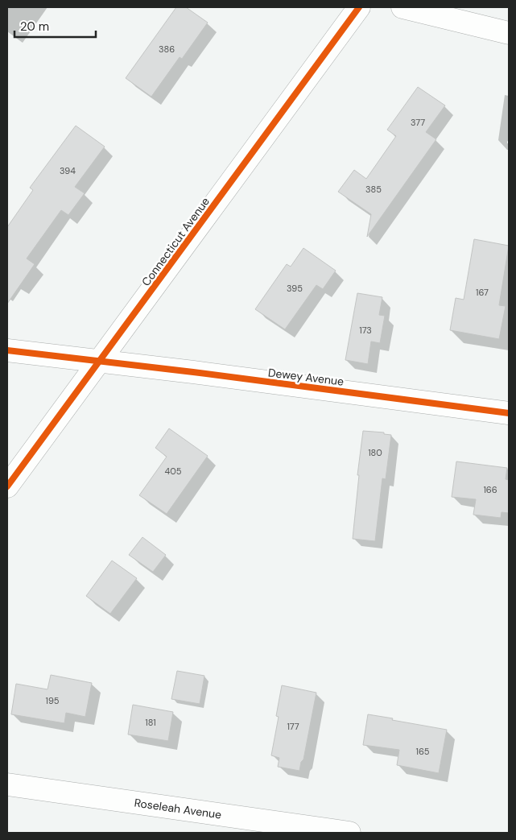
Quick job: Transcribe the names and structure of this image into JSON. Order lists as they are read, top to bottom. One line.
{"streets":{"street":["Connecticut Avenue","Dewey Avenue","Roseleah Avenue"]},"crossings":[["Connecticut Avenue","Dewey Avenue"]],"house_numbers":["386","377","394","385","395","167","173","180","405","166","195","181","177","165"],"scale_bar":"20 m"}
